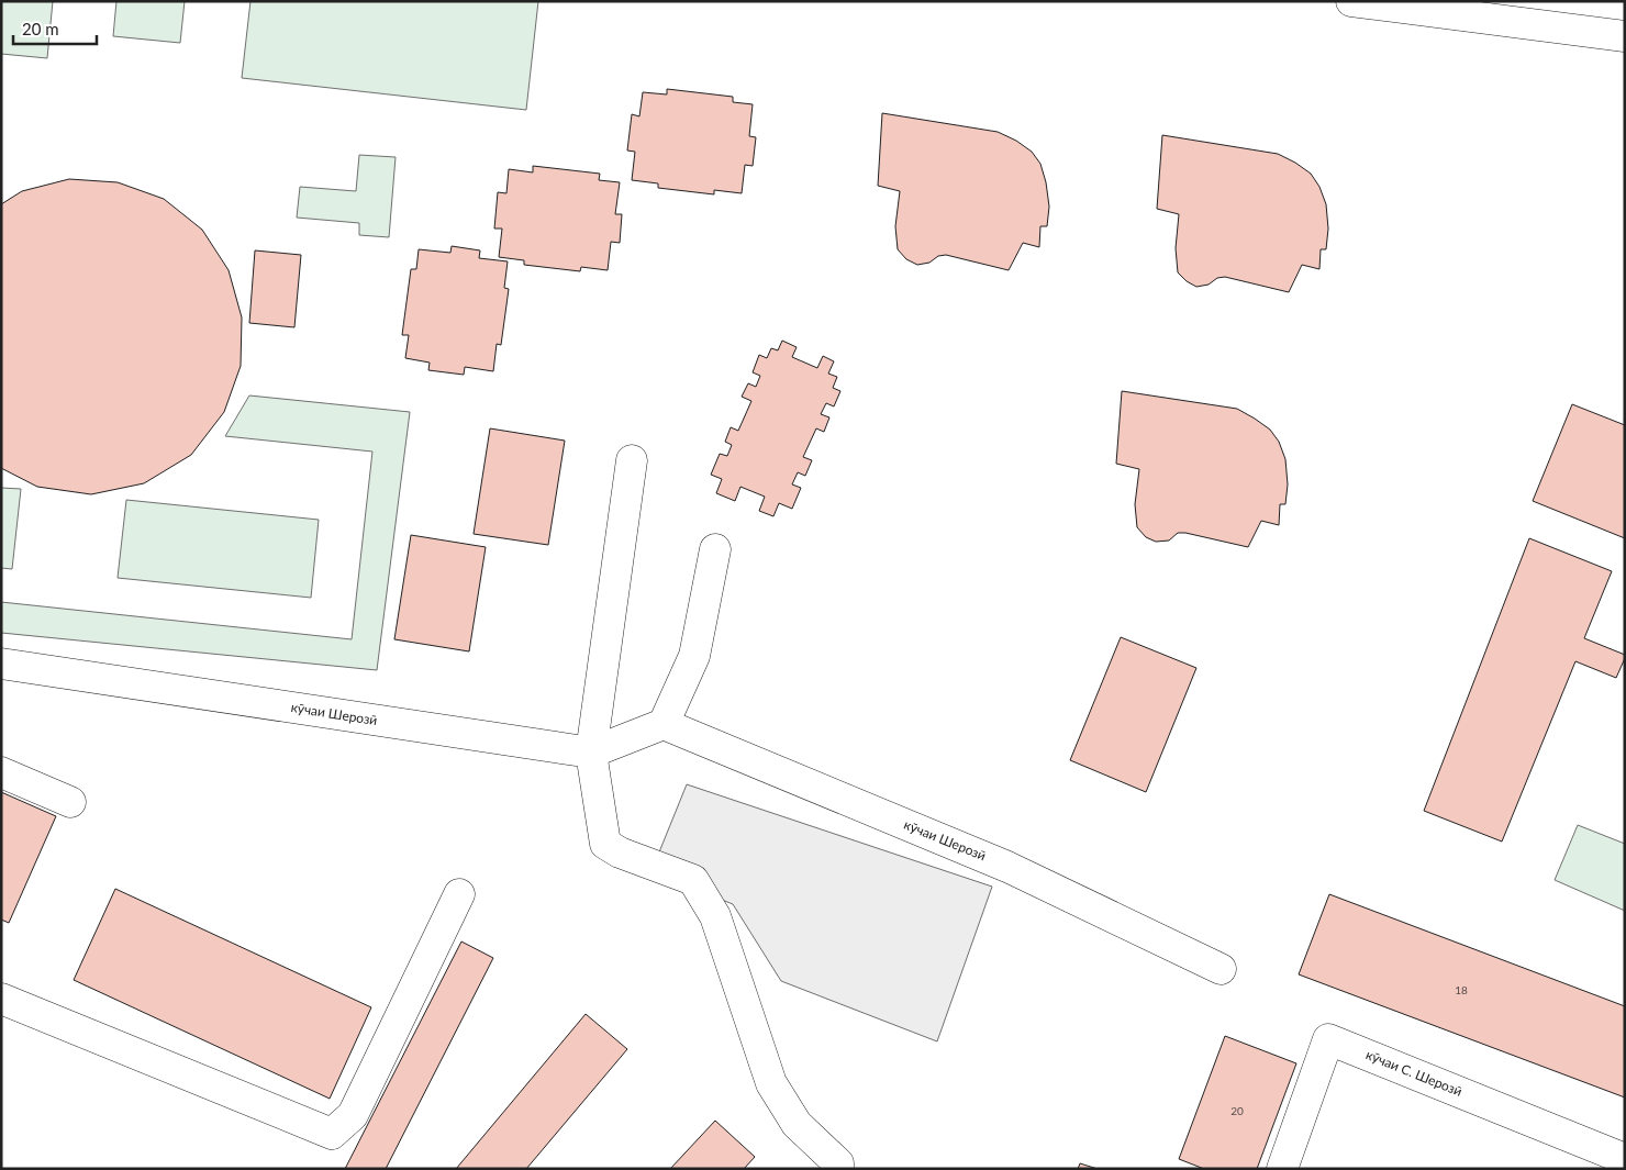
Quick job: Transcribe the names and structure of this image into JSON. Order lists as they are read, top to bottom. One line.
{"streets":{"main road":["кӯчаи Шерозӣ","кӯчаи С. Шерозӣ"]},"house_numbers":["18","20"],"scale_bar":"20 m"}
